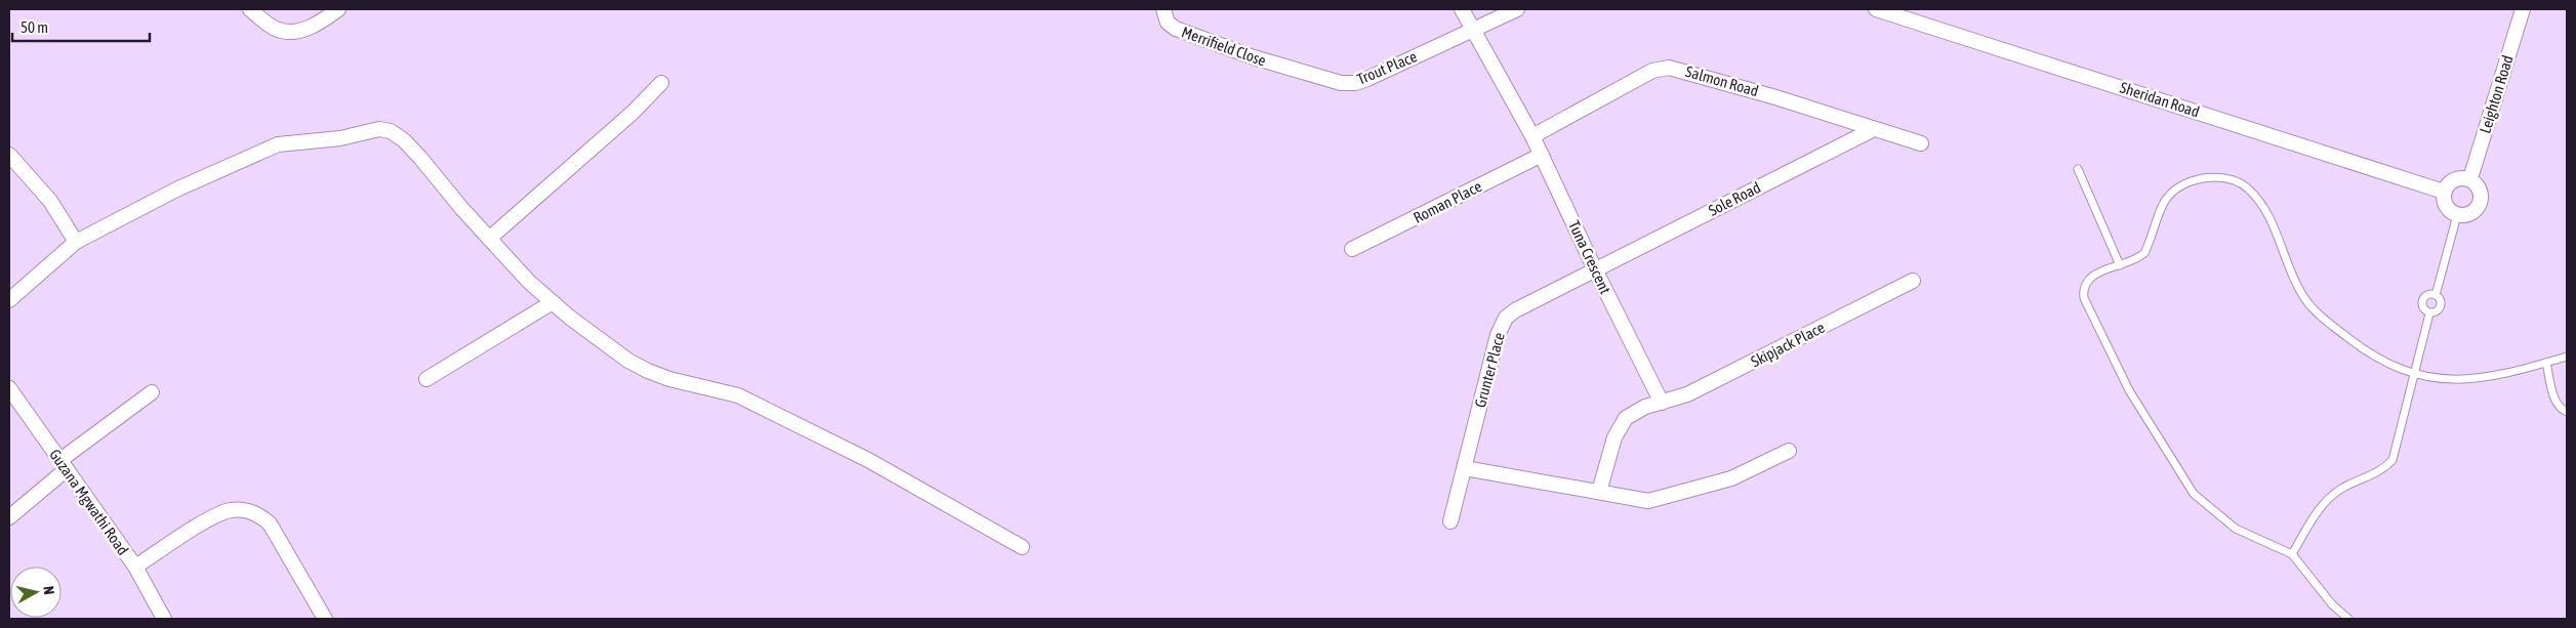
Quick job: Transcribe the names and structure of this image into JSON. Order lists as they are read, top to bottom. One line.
{"streets":{"street":["Merrifield Close","Trout Place","Salmon Road","Leighton Road","Sheridan Road","Sole Road","Roman Place","Tuna Crescent","Skipjack Place","Grunter Place","Guzana Mgwathi Road"]},"crossings":[["Merrifield Close","Trout Place"],["Trout Place","Tuna Crescent"],["Salmon Road","Sole Road"],["Salmon Road","Tuna Crescent"],["Leighton Road","Sheridan Road"],["Sole Road","Tuna Crescent"],["Sole Road","Grunter Place"],["Roman Place","Tuna Crescent"],["Tuna Crescent","Skipjack Place"],["Tuna Crescent","Grunter Place"]],"scale_bar":"50 m","north":"right"}
